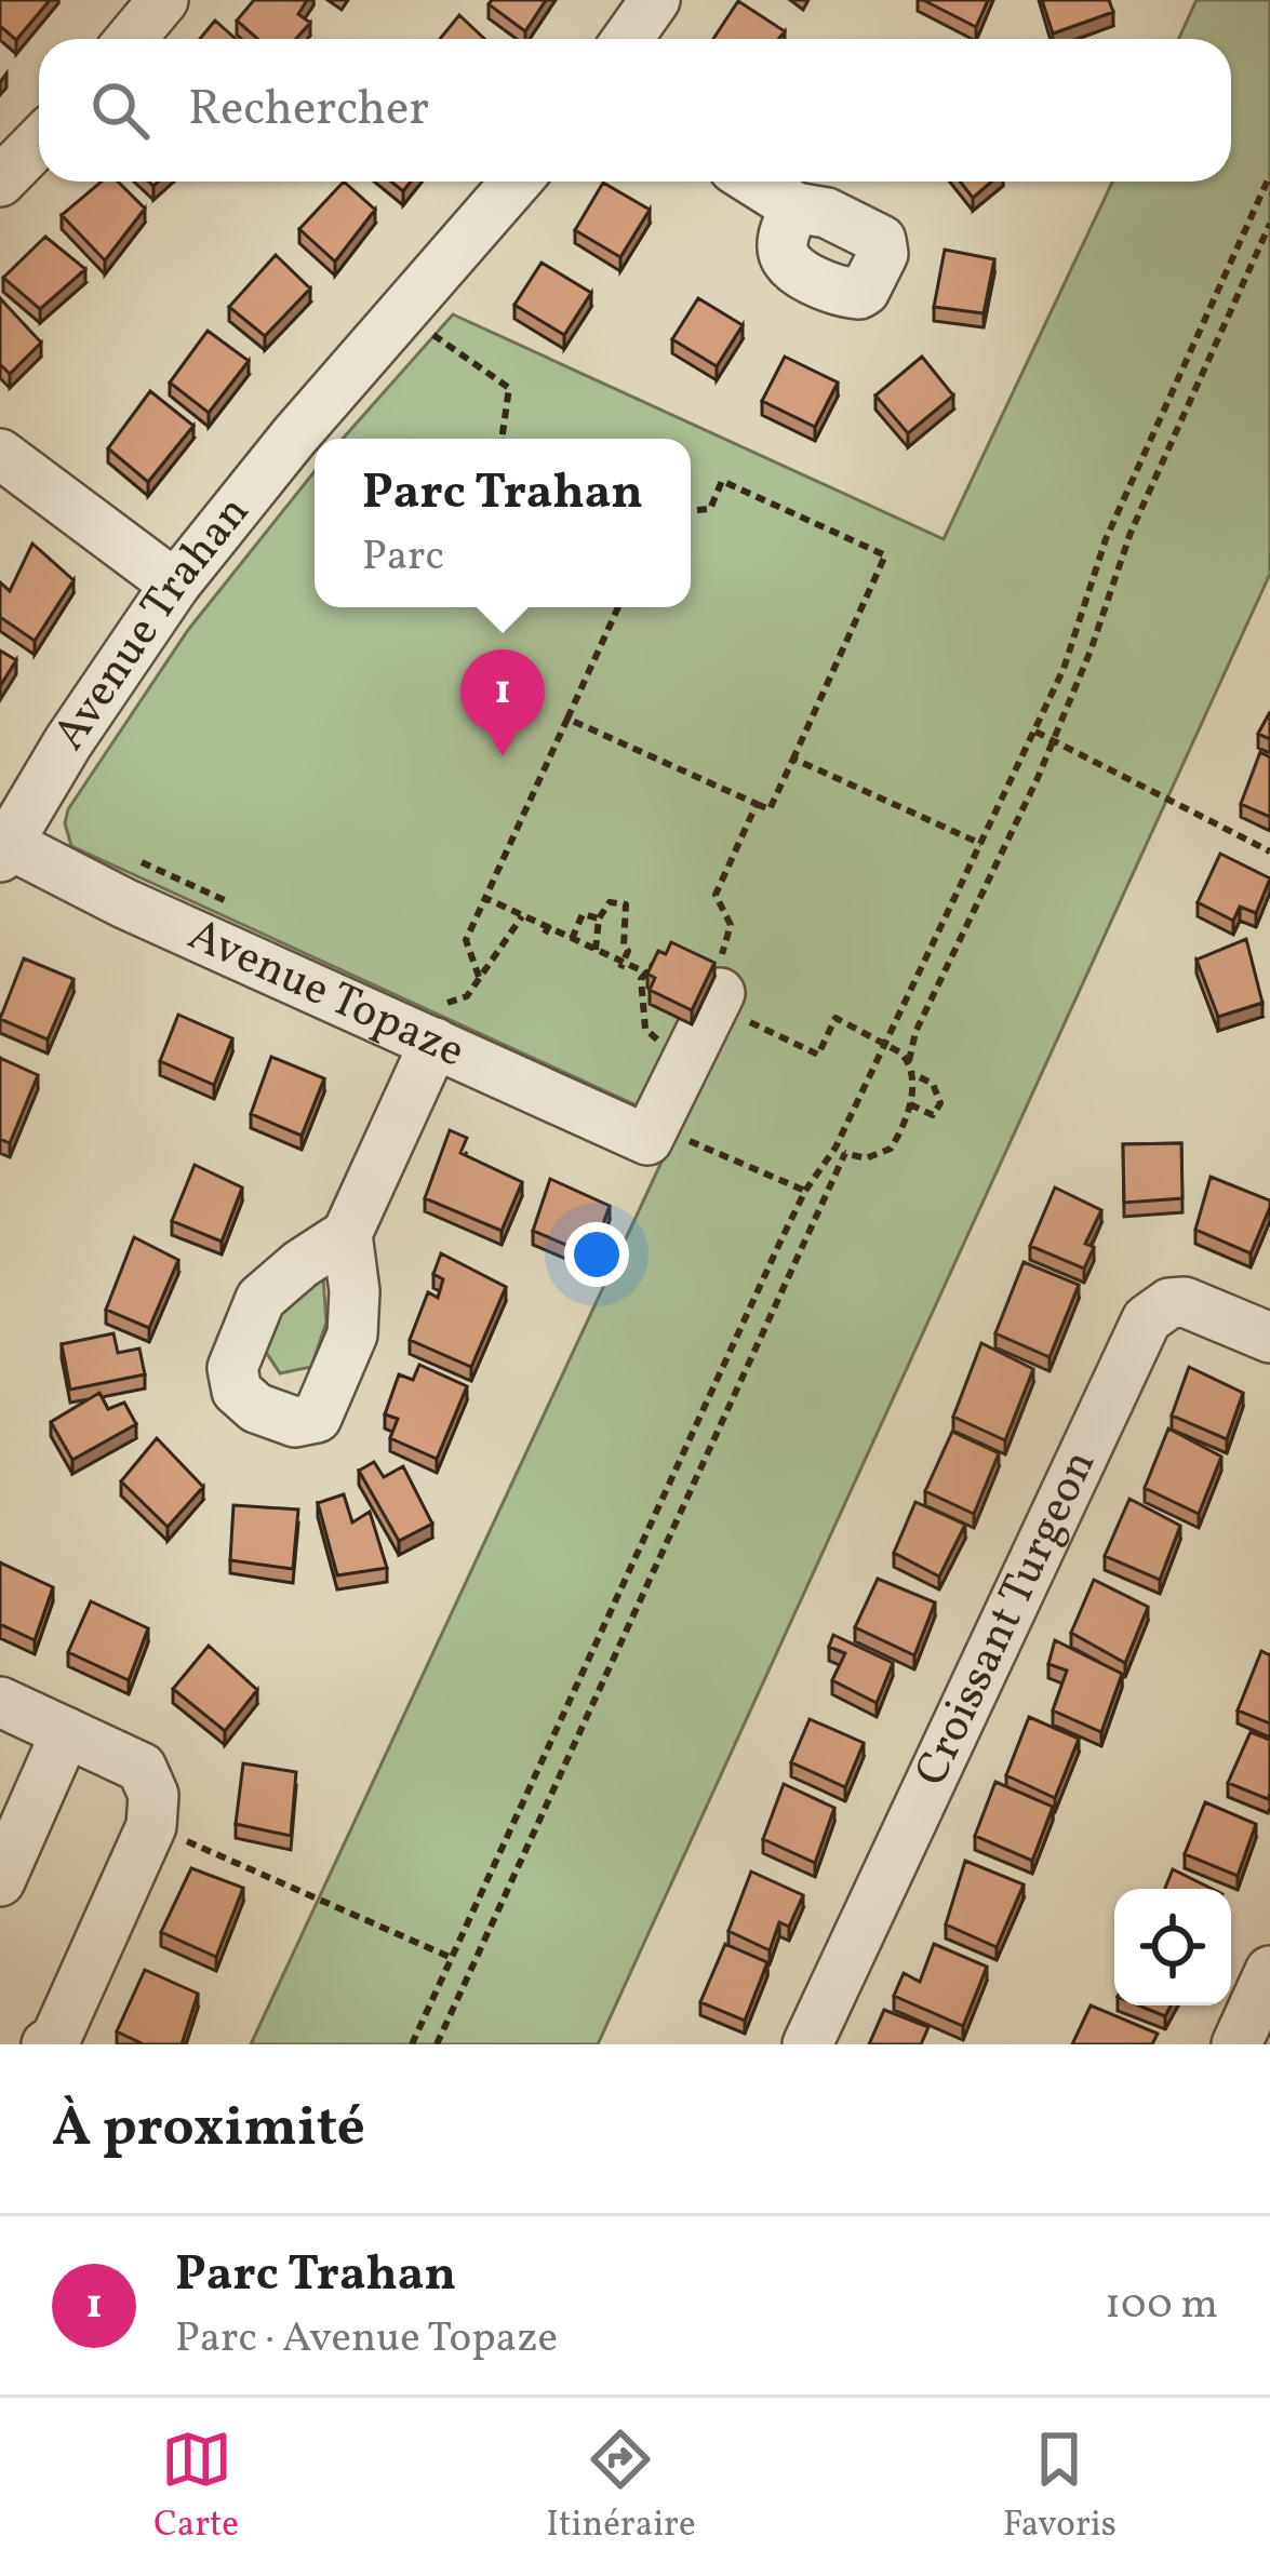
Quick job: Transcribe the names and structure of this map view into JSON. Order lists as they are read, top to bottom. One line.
{"streets":{"street":["Avenue Trahan","Avenue Topaze","Croissant Turgeon"]},"crossings":[["Avenue Trahan","Avenue Topaze"]],"page":{"search":"Rechercher","popup":["Parc Trahan","Parc"],"pins":"1","heading":"À proximité","list":[{"mark":"1","name":"Parc Trahan","note":"Parc · Avenue Topaze","value":"100 m"}],"nav":["Carte","Itinéraire","Favoris"]}}
